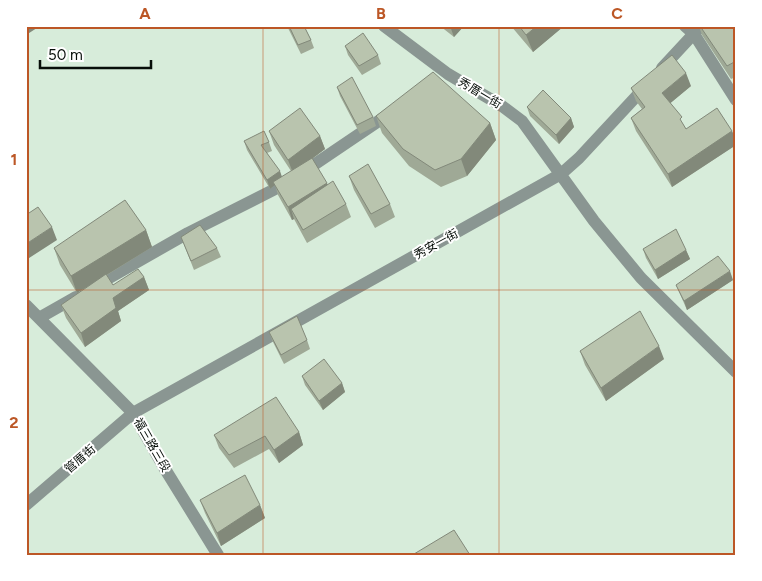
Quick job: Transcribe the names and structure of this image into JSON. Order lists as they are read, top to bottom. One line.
{"streets":{"street":["秀厝一街","秀安一街","福三路三段","管厝街"]},"crossings":[["秀厝一街","秀安一街"],["秀安一街","福三路三段"],["秀安一街","管厝街"],["福三路三段","管厝街"]],"scale_bar":"50 m","grid":{"columns":["A","B","C"],"rows":["1","2"]}}
